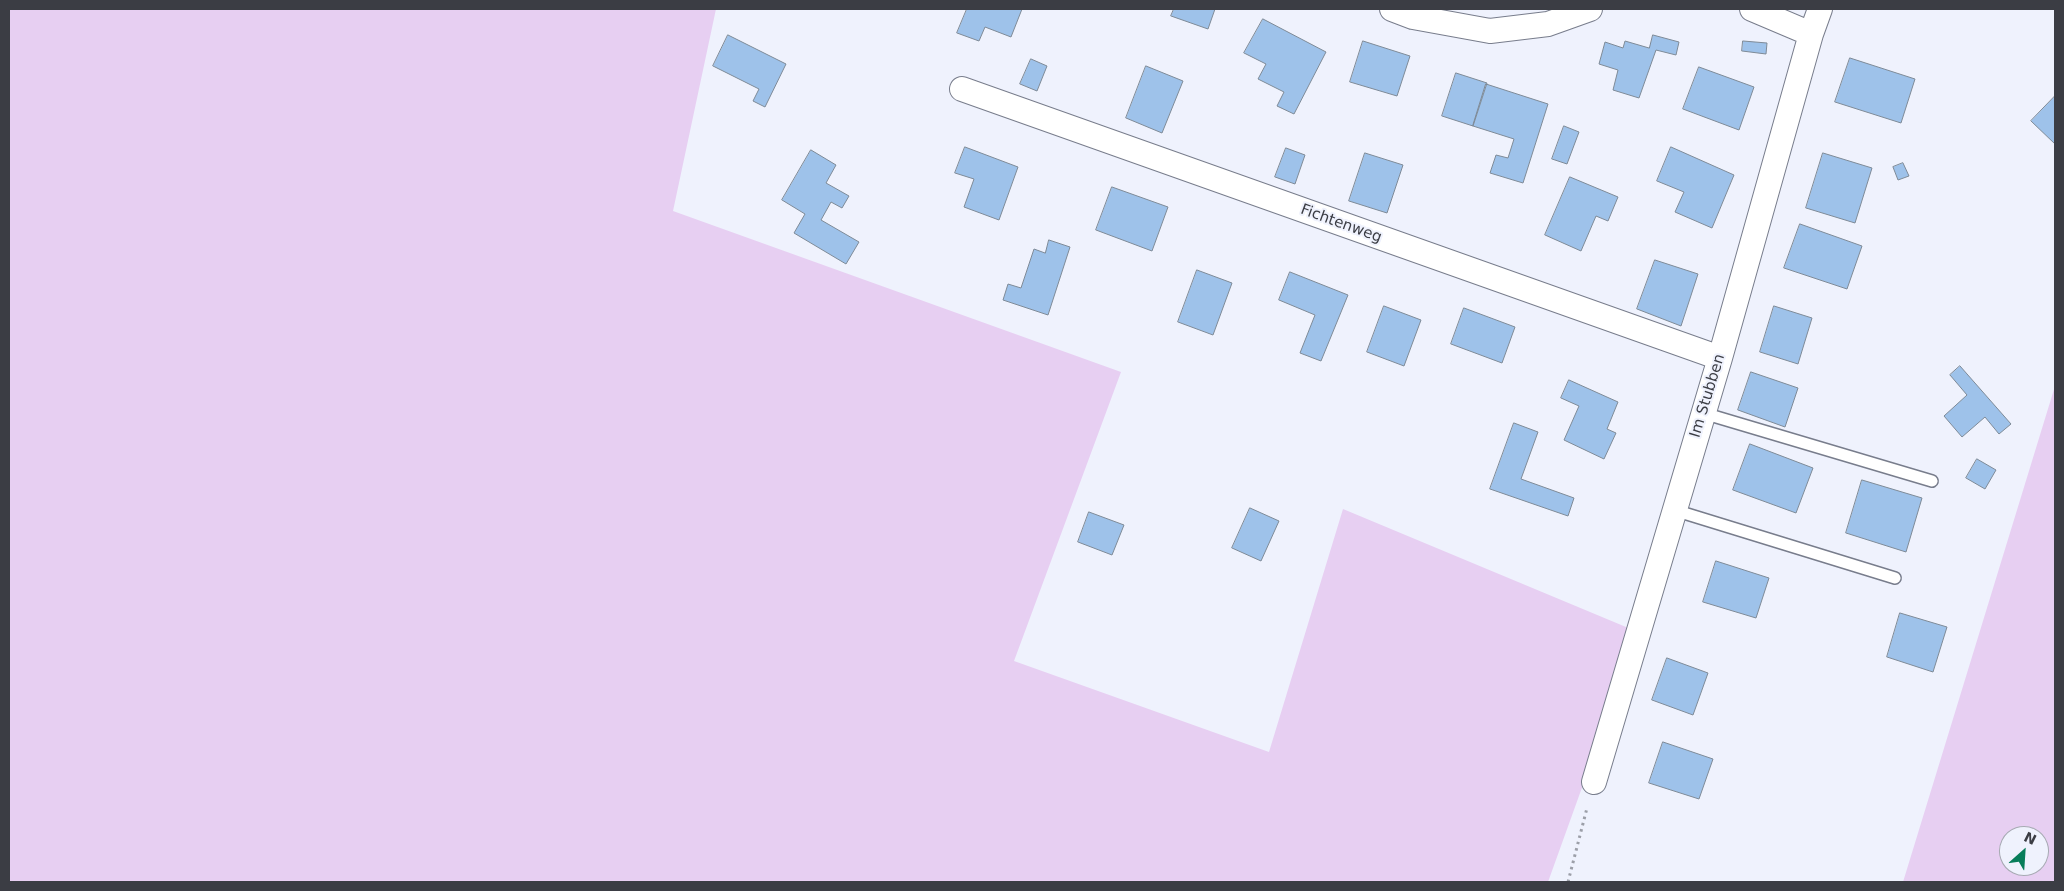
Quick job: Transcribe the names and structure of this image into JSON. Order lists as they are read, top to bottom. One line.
{"streets":{"street":["Fichtenweg","Im Stubben"]},"crossings":[["Fichtenweg","Im Stubben"]],"north":"top right"}
